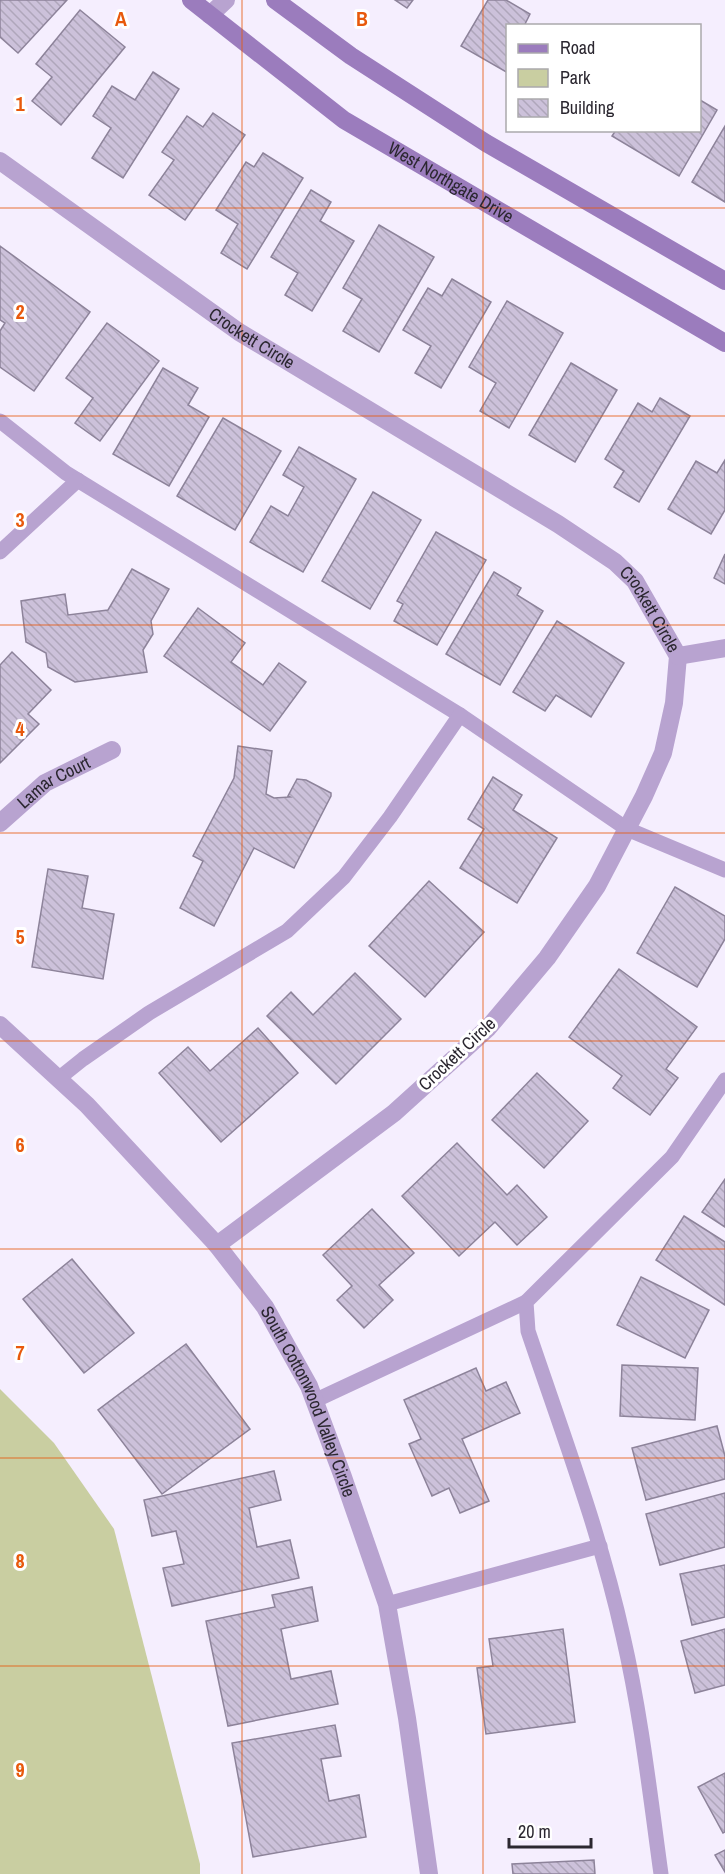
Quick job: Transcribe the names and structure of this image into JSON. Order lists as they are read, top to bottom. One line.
{"streets":{"main road":["West Northgate Drive"],"street":["Crockett Circle","Lamar Court","South Cottonwood Valley Circle"]},"crossings":[["Crockett Circle","South Cottonwood Valley Circle"]],"legend":["Road","Park","Building"],"scale_bar":"20 m","grid":{"columns":["A","B"],"rows":["1","2","3","4","5","6","7","8","9"]}}
